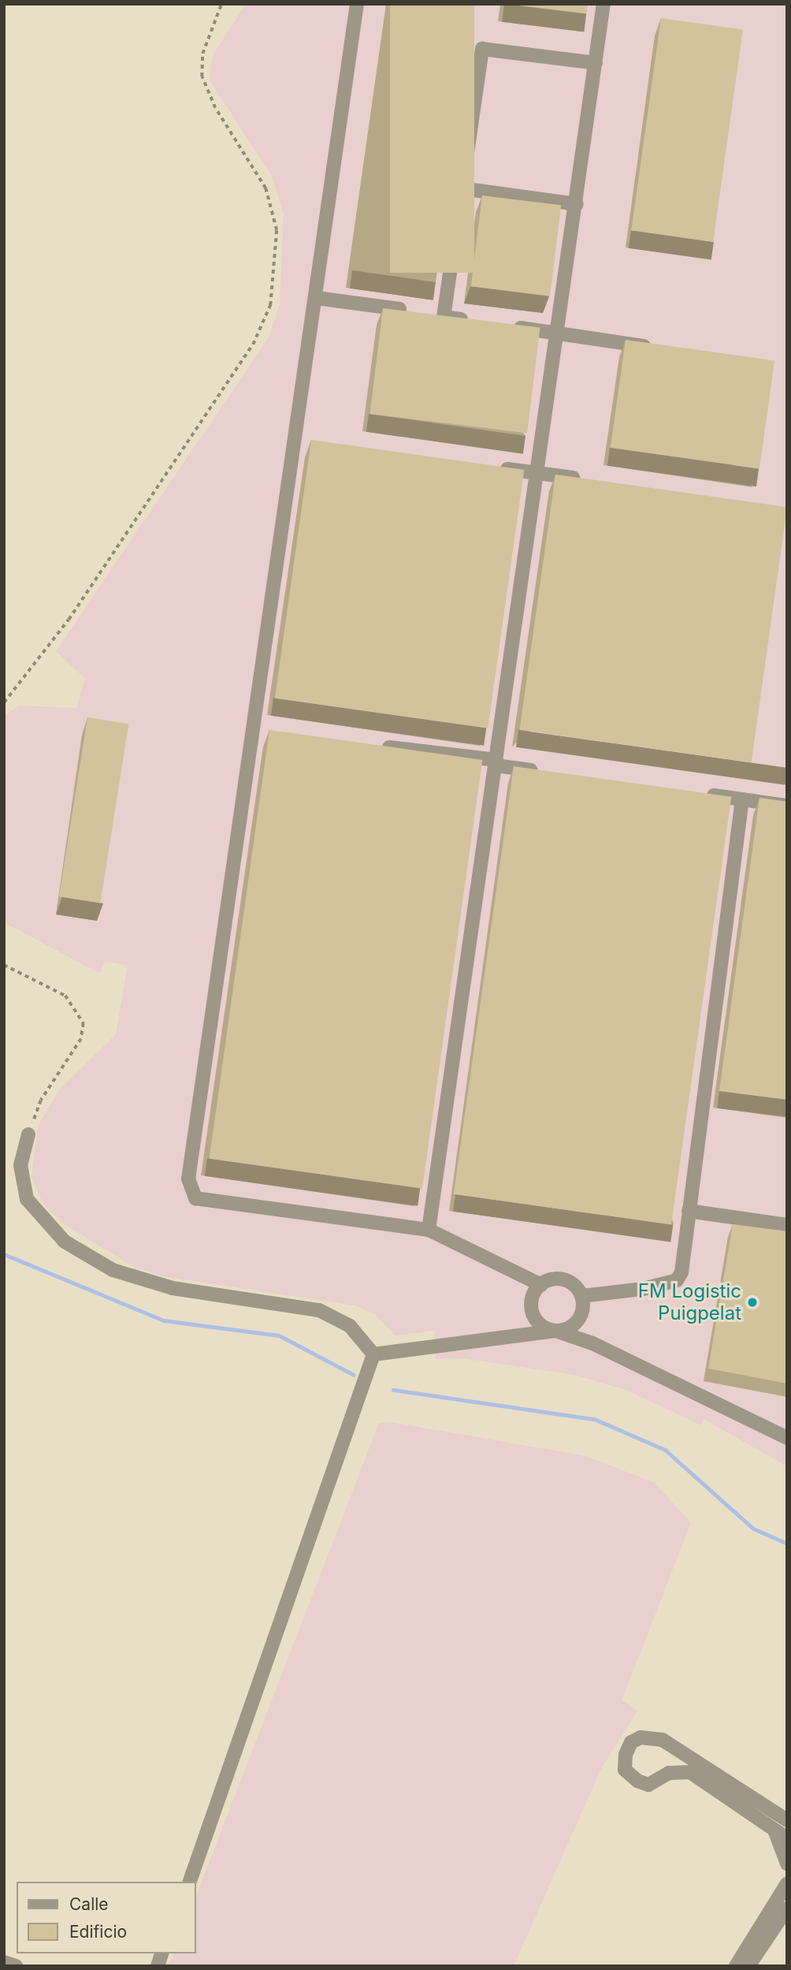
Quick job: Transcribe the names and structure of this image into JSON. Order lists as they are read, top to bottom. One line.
{"places":["FM Logistic Puigpelat"],"legend":["Calle","Edificio"]}
